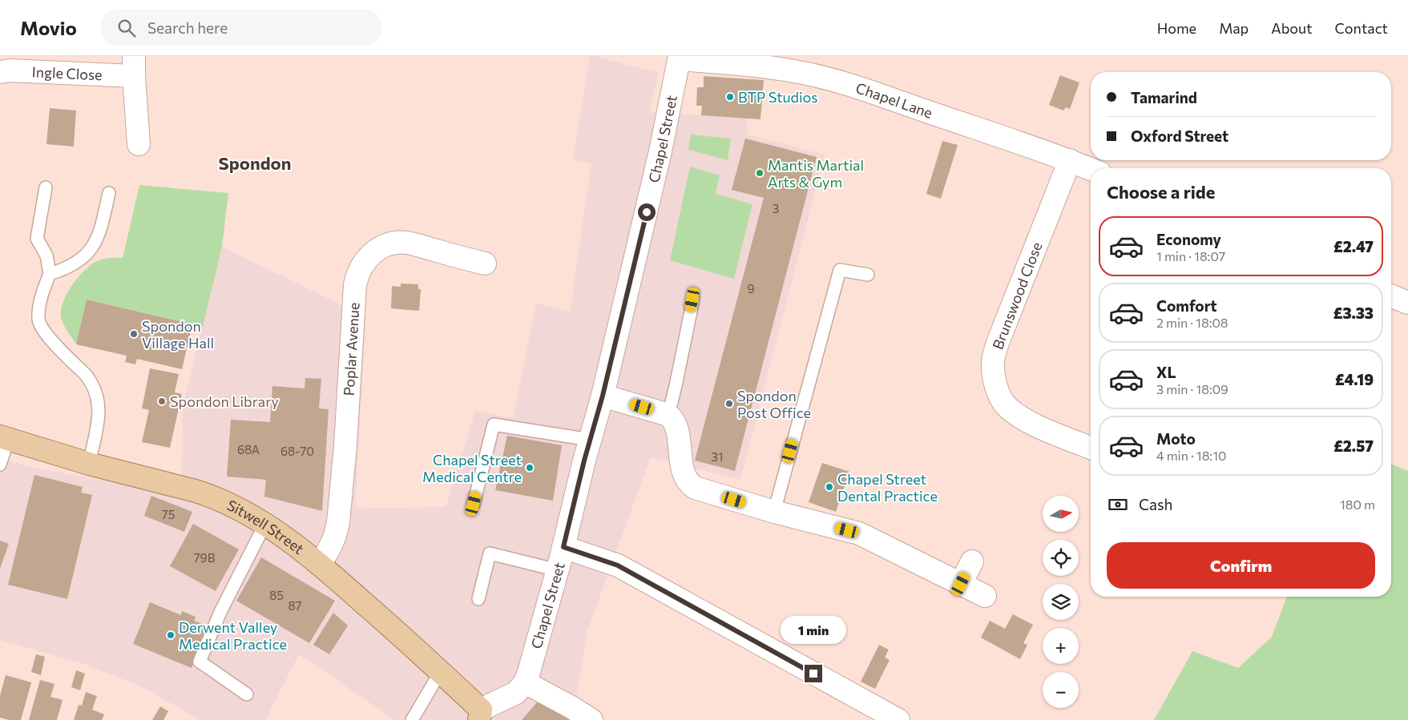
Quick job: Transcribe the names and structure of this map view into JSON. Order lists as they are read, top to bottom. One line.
{"streets":{"main road":["Sitwell Street"],"street":["Ingle Close","Chapel Lane","Chapel Street","Brunswood Close","Poplar Avenue"]},"crossings":[["Chapel Lane","Chapel Street"],["Chapel Lane","Brunswood Close"],["Poplar Avenue","Sitwell Street"]],"districts":["Spondon"],"places":["BTP Studios","Mantis Martial Arts & Gym","Spondon Village Hall","Spondon Library","Spondon Post Office","Chapel Street Medical Centre","Chapel Street Dental Practice","Derwent Valley Medical Practice"],"house_numbers":["3","9","68A","68-70","31","75","79B","85","87"],"north":"right","page":{"header":"Movio","search":"Search here","nav":["Home","Map","About","Contact"],"banner":["Tamarind","Oxford Street"],"heading":"Choose a ride","list":[{"name":"Economy","note":"1 min · 18:07","value":"£2.47"},{"name":"Comfort","note":"2 min · 18:08","value":"£3.33"},{"name":"XL","note":"3 min · 18:09","value":"£4.19"},{"name":"Moto","note":"4 min · 18:10","value":"£2.57"}],"pay":["Cash","180 m"],"map_buttons":["+","−"],"buttons":"Confirm","bubble":"1 min"}}
